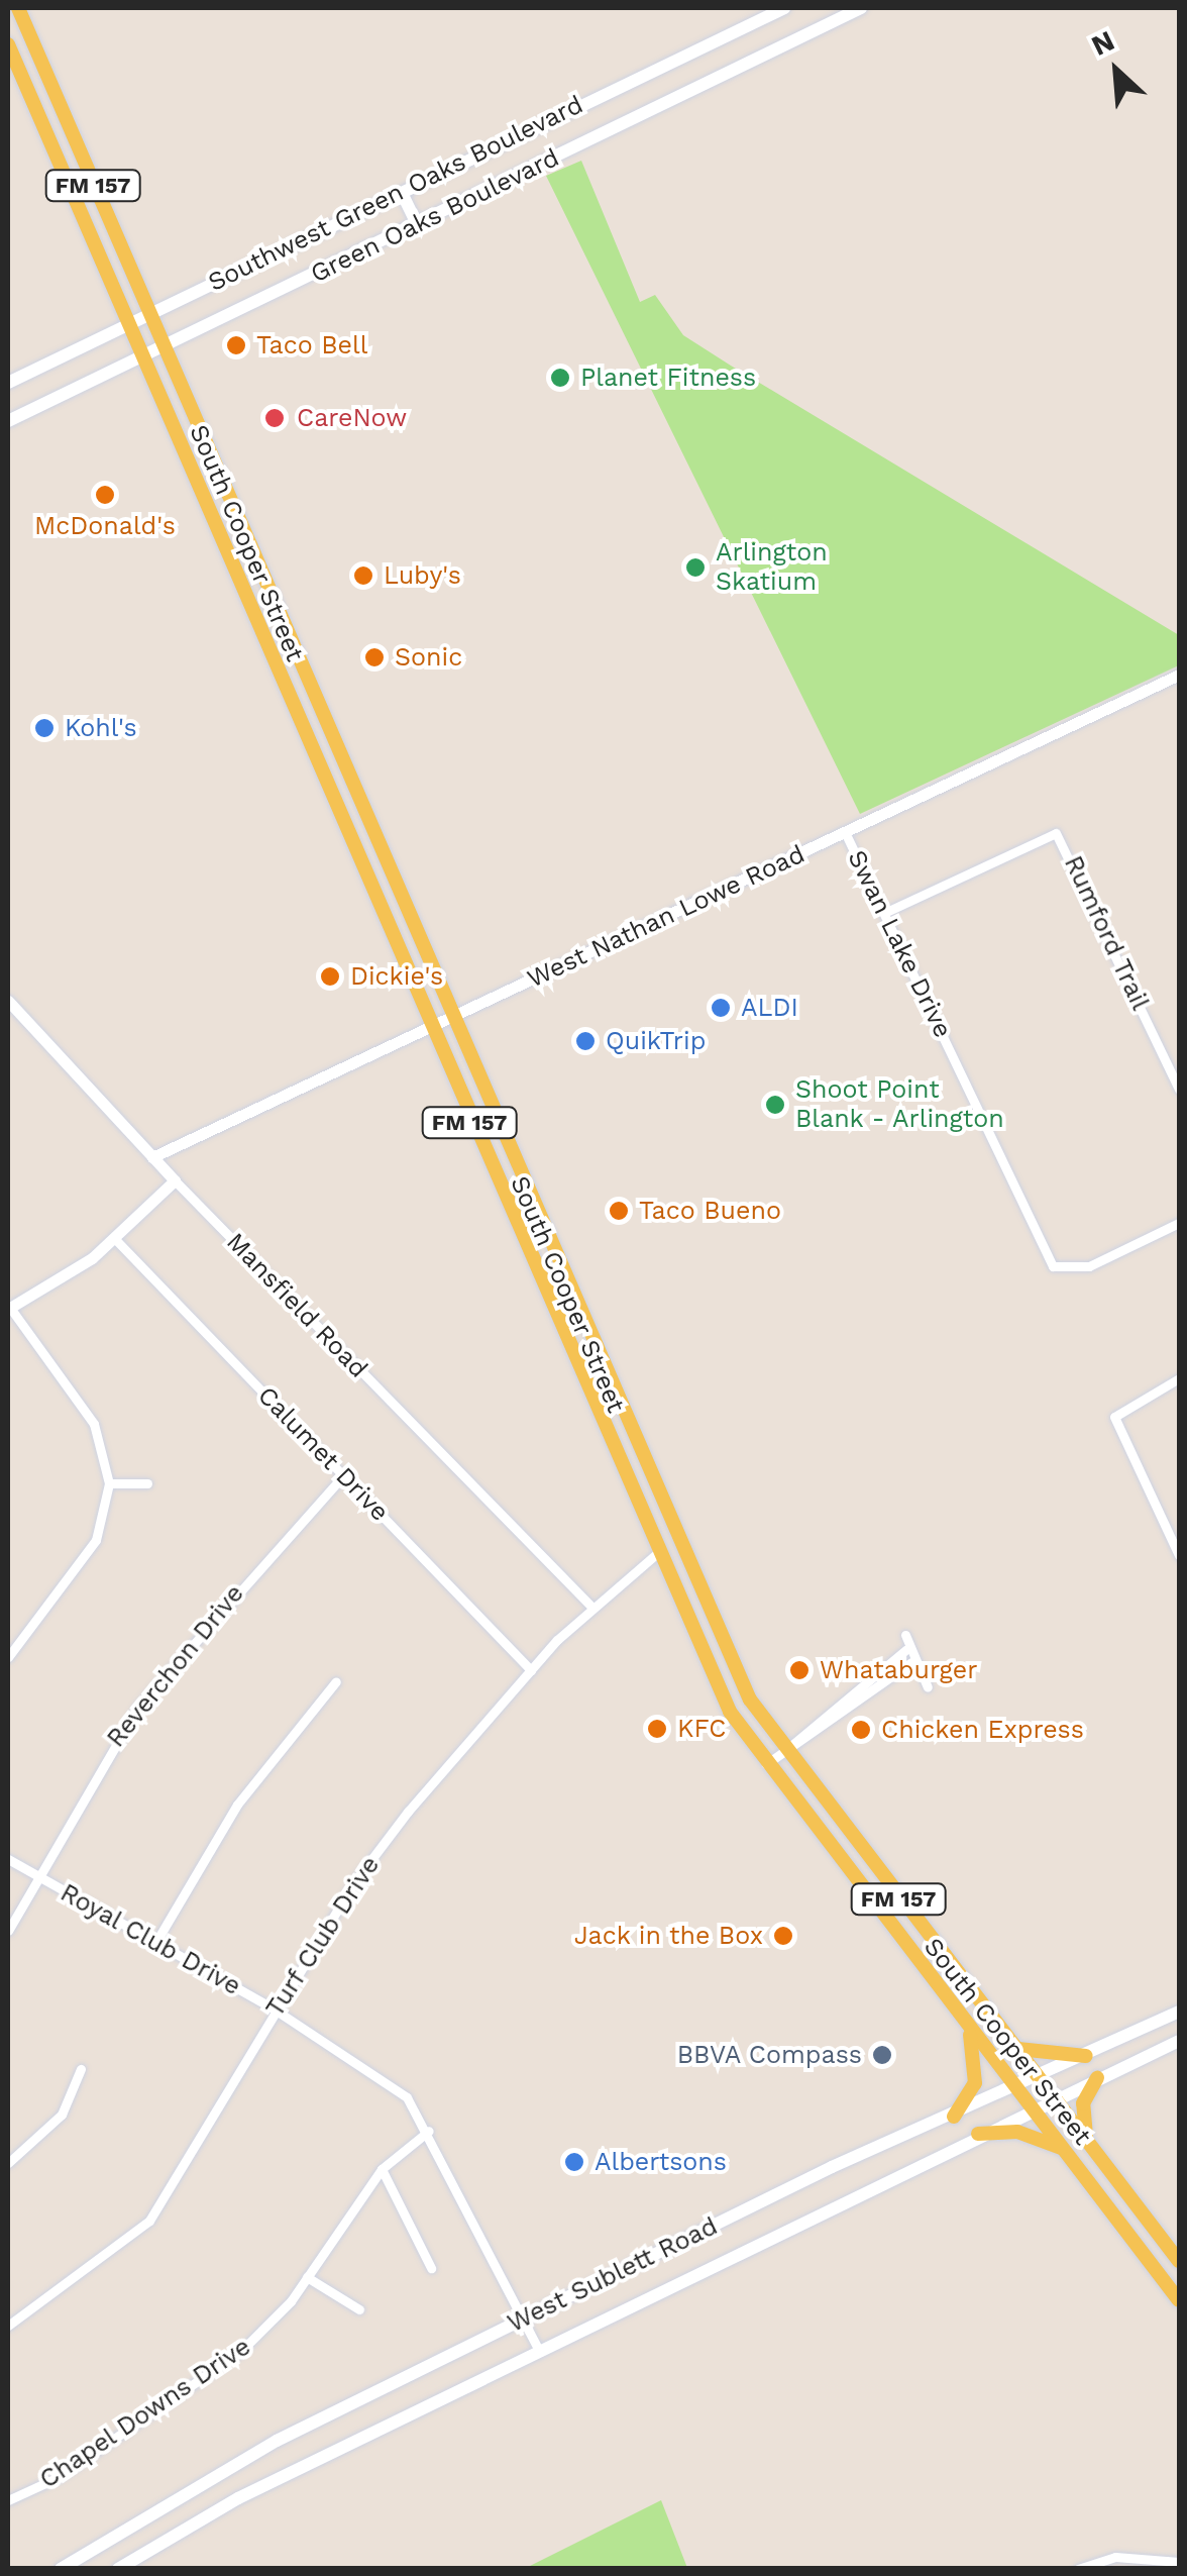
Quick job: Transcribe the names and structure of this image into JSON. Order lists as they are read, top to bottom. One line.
{"streets":{"main road":["FM 157","Southwest Green Oaks Boulevard","Green Oaks Boulevard","South Cooper Street","West Sublett Road"],"street":["West Nathan Lowe Road","Rumford Trail","Swan Lake Drive","Mansfield Road","Calumet Drive","Reverchon Drive","Turf Club Drive","Royal Club Drive","Chapel Downs Drive"]},"crossings":[["Southwest Green Oaks Boulevard","South Cooper Street"],["Green Oaks Boulevard","South Cooper Street"],["South Cooper Street","West Nathan Lowe Road"],["South Cooper Street","Turf Club Drive"],["South Cooper Street","West Sublett Road"],["West Nathan Lowe Road","Swan Lake Drive"],["West Nathan Lowe Road","Mansfield Road"],["Rumford Trail","Swan Lake Drive"],["Mansfield Road","Turf Club Drive"],["Calumet Drive","Reverchon Drive"],["Calumet Drive","Turf Club Drive"],["Reverchon Drive","Royal Club Drive"],["Turf Club Drive","Royal Club Drive"],["Royal Club Drive","West Sublett Road"],["Royal Club Drive","Chapel Downs Drive"]],"places":["Taco Bell","Planet Fitness","CareNow","McDonald's","Arlington Skatium","Luby's","Sonic","Kohl's","Dickie's","ALDI","QuikTrip","Shoot Point Blank - Arlington","Taco Bueno","Whataburger","KFC","Chicken Express","Jack in the Box","BBVA Compass","Albertsons"],"north":"top left"}
